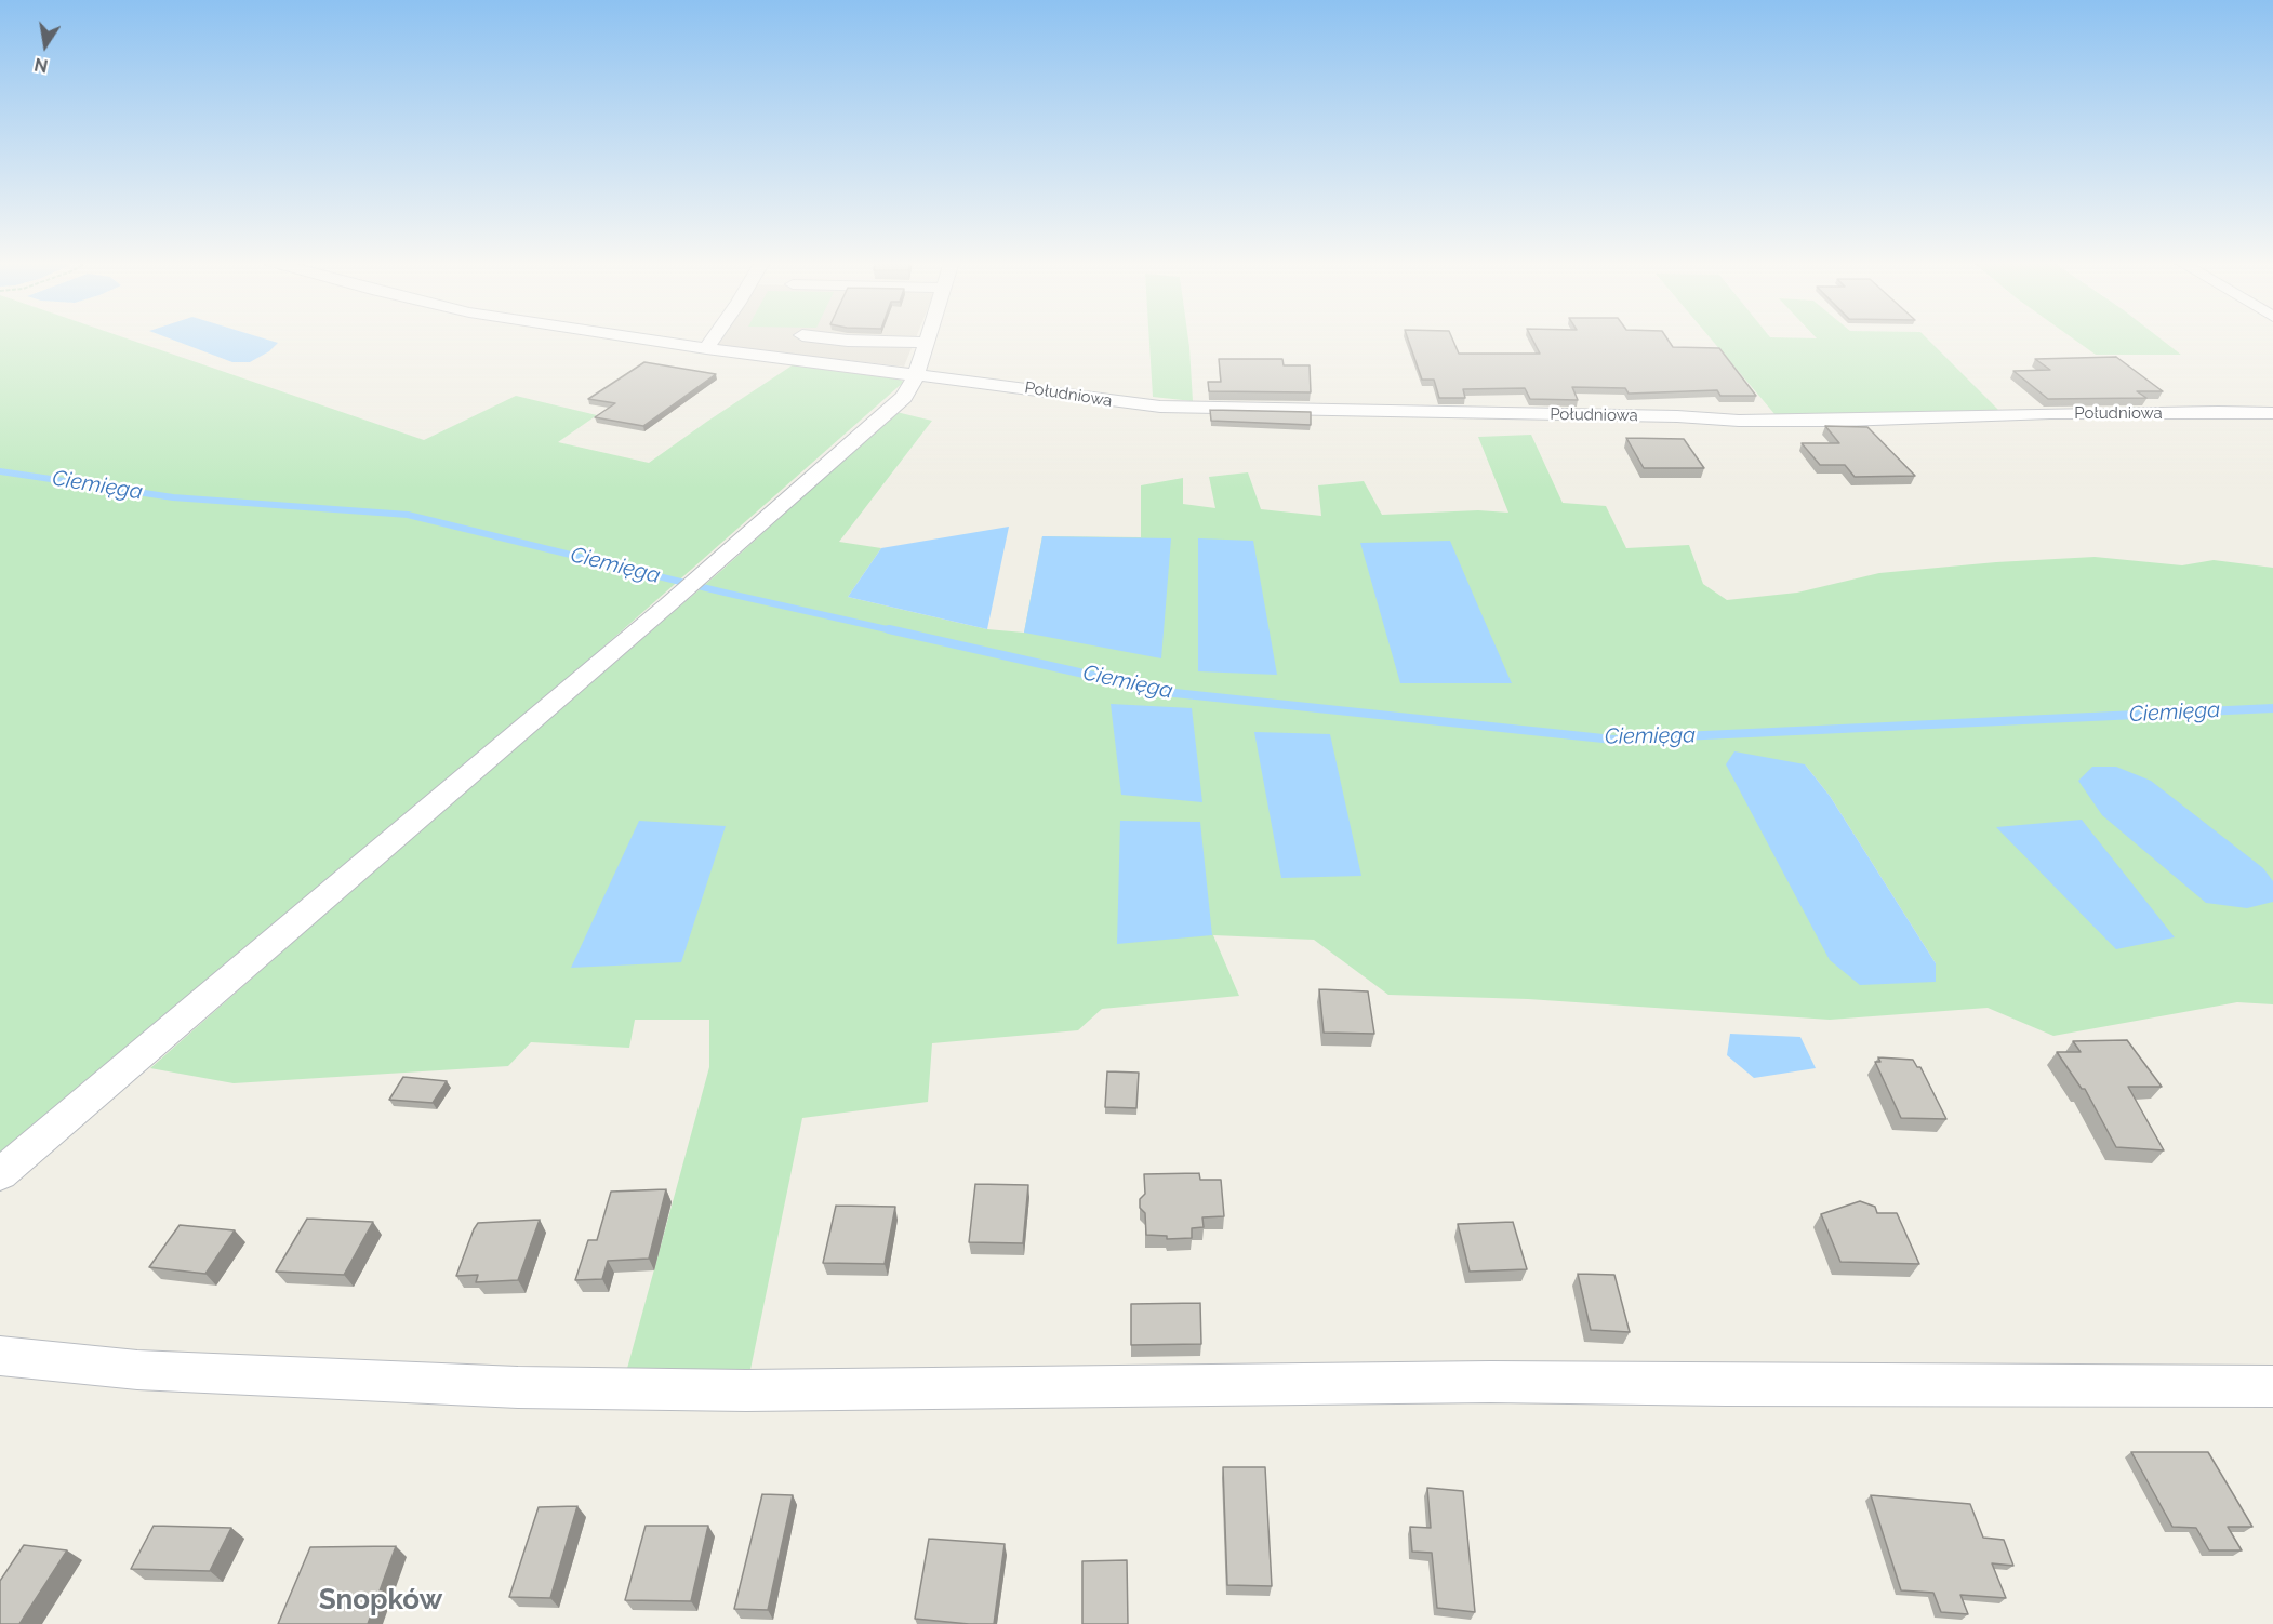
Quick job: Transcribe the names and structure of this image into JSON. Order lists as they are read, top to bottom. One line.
{"streets":{"street":["Południowa"]},"districts":["Snopków"],"water":["Ciemięga"],"north":"bottom"}
